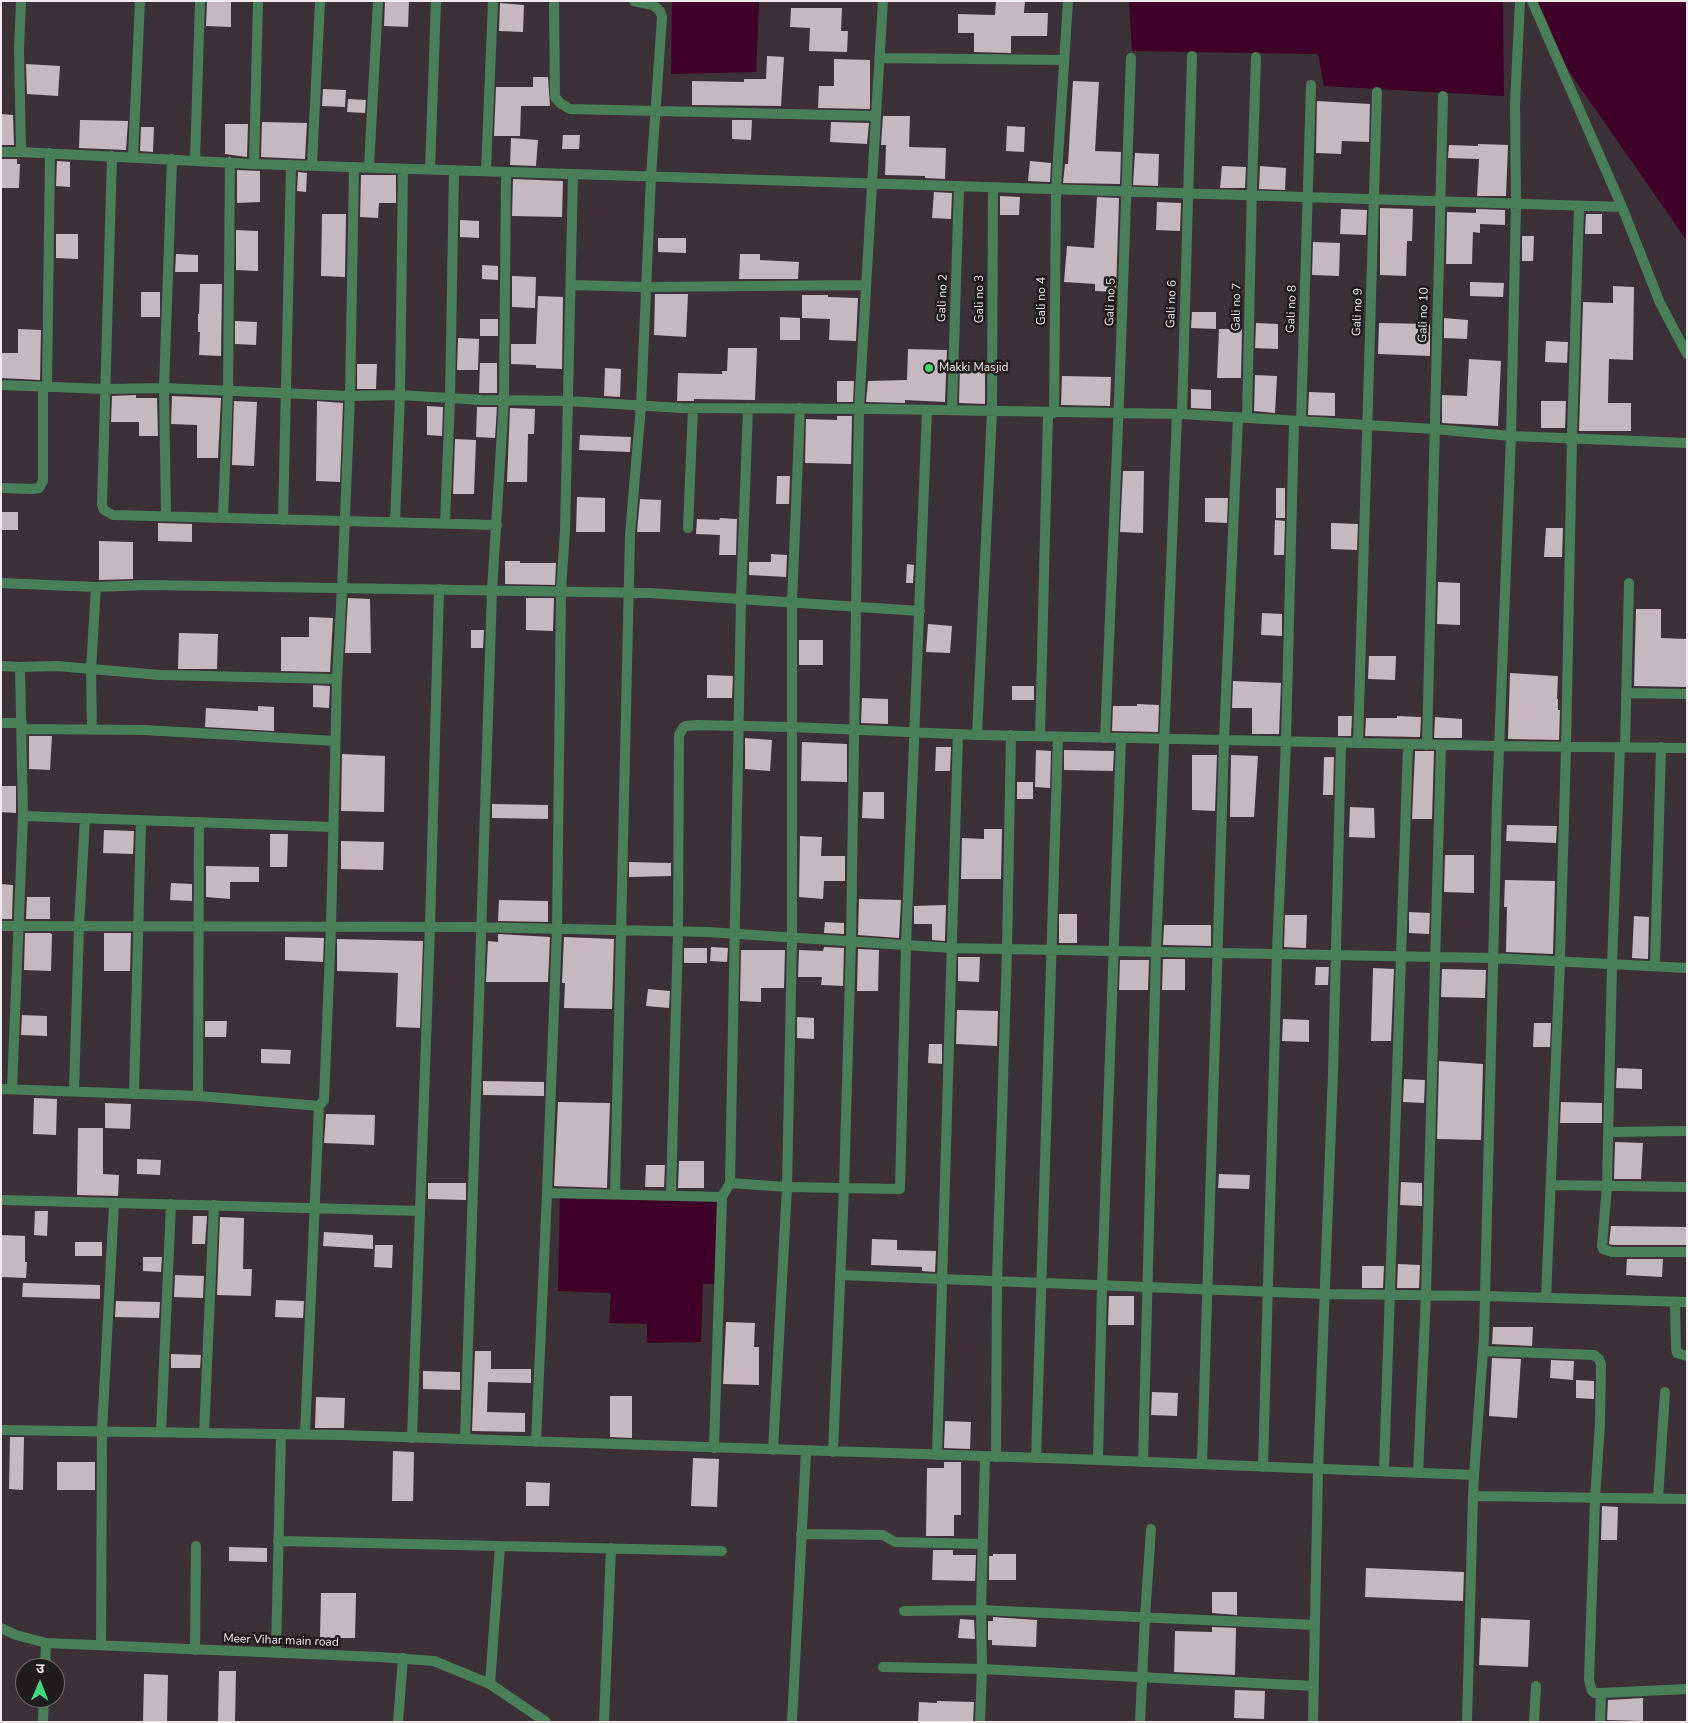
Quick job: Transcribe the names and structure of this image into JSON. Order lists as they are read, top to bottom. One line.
{"streets":{"street":["Gali no 2","Gali no 3","Gali no 4","Gali no 5","Gali no 6","Gali no 7","Gali no 8","Gali no 9","Gali no 10","Meer Vihar main road"]},"places":["Makki Masjid"],"north":"top"}
